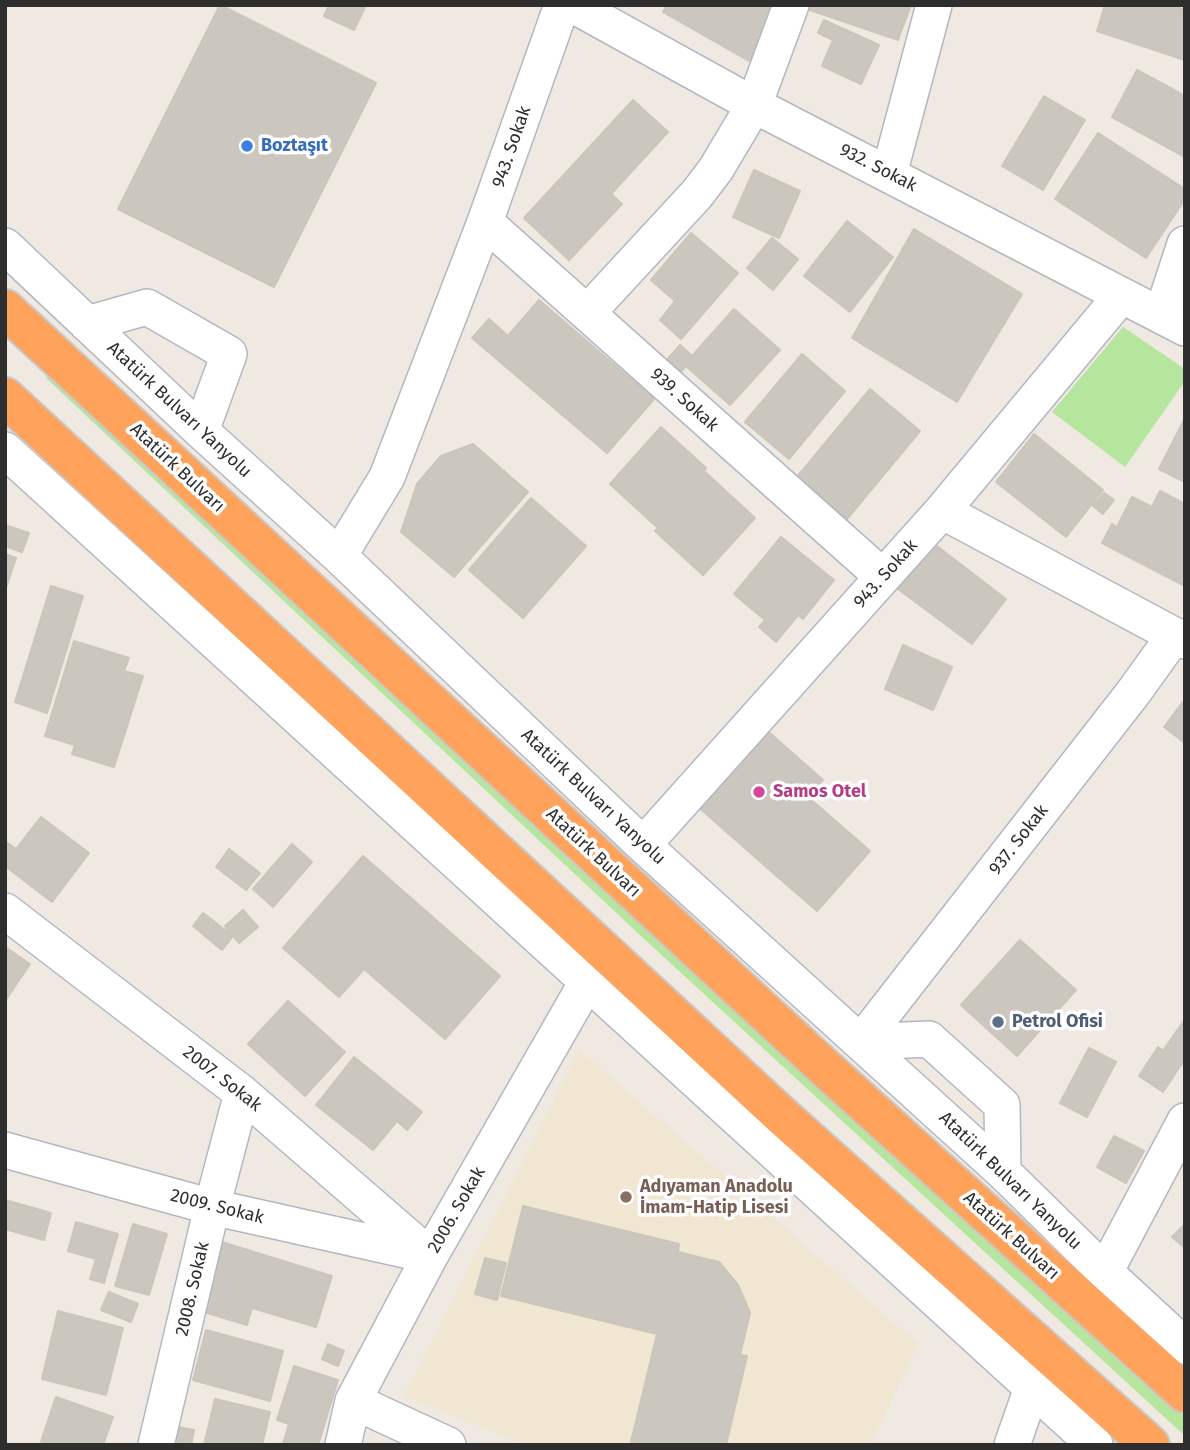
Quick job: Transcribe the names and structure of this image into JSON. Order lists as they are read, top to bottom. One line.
{"streets":{"highway":["Atatürk Bulvarı"],"street":["943. Sokak","932. Sokak","939. Sokak","Atatürk Bulvarı Yanyolu","937. Sokak","2007. Sokak","2009. Sokak","2006. Sokak","2008. Sokak"]},"crossings":[["943. Sokak","932. Sokak"],["943. Sokak","939. Sokak"],["943. Sokak","Atatürk Bulvarı Yanyolu"],["Atatürk Bulvarı Yanyolu","937. Sokak"],["2007. Sokak","2009. Sokak"],["2007. Sokak","2006. Sokak"],["2007. Sokak","2008. Sokak"],["2009. Sokak","2006. Sokak"],["2009. Sokak","2008. Sokak"]],"places":["Boztaşıt","Samos Otel","Petrol Ofisi","Adıyaman Anadolu İmam-Hatip Lisesi"]}
